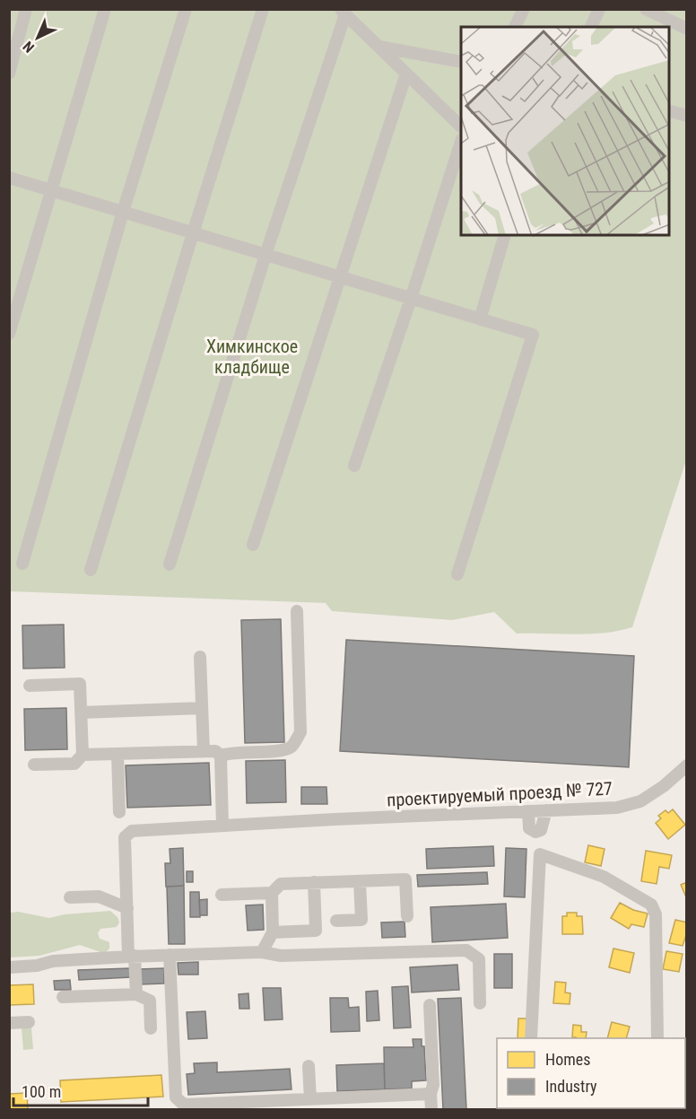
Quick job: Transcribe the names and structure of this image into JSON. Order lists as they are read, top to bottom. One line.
{"streets":{"street":["проектируемый проезд № 727"]},"parks":["Химкинское кладбище"],"legend":["Homes","Industry"],"scale_bar":"100 m","north":"bottom left"}
